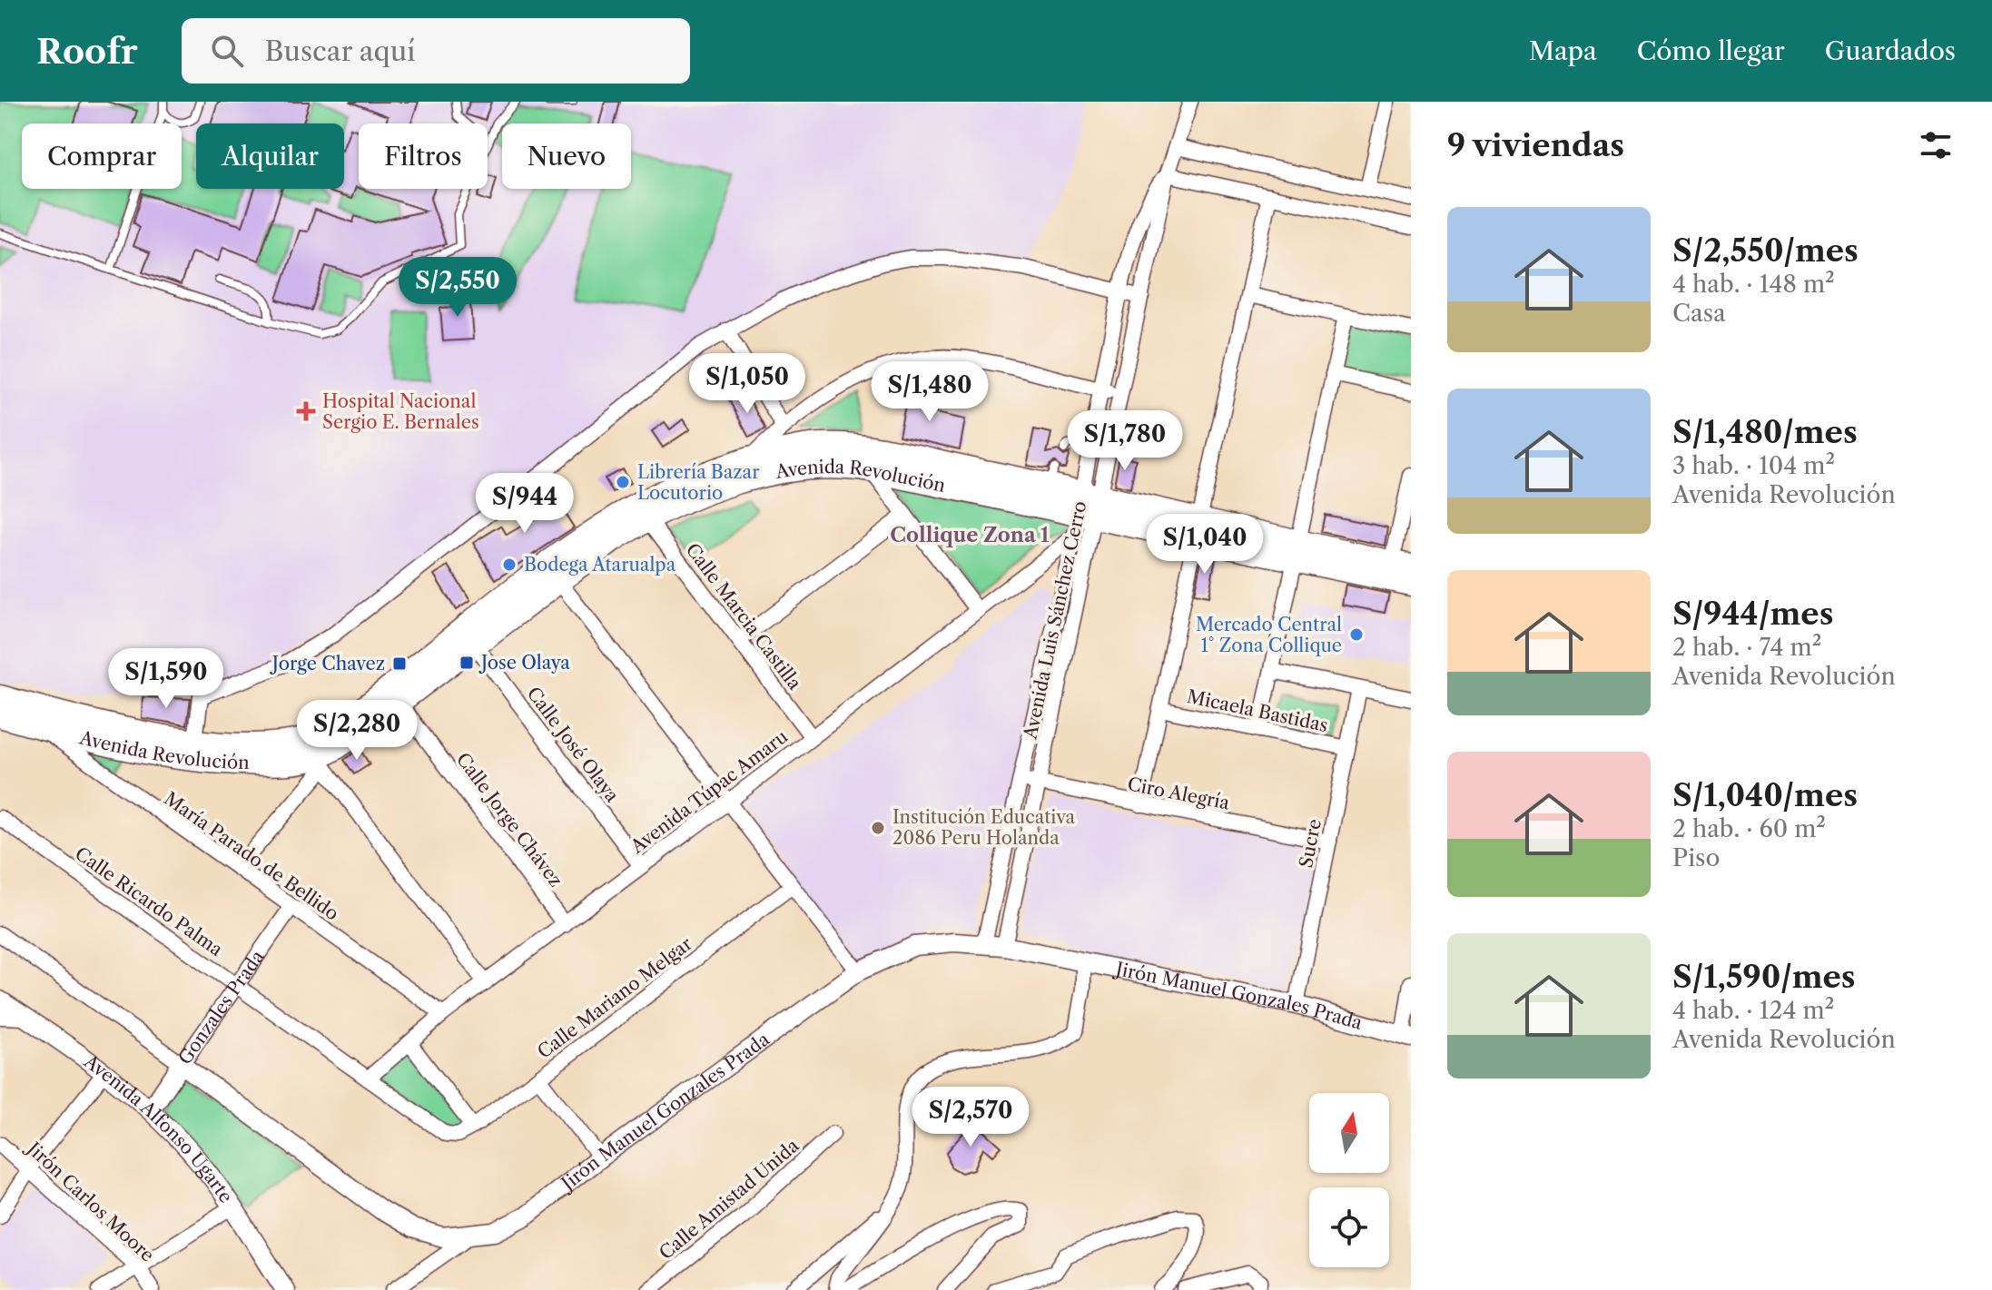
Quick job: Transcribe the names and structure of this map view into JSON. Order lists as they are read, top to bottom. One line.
{"streets":{"main road":["Avenida Revolución"],"street":["Calle Marcia Castilla","Avenida Luis Sánchez Cerro","Micaela Bastidas","Calle José Olaya","Avenida Túpac Amaru","Ciro Alegría","Calle Jorge Chávez","Sucre","María Parado de Bellido","Calle Ricardo Palma","Jirón Manuel Gonzales Prada","Calle Mariano Melgar","Gonzales Prada","Avenida Alfonso Ugarte","Calle Amistad Unida","Jirón Carlos Moore"]},"crossings":[["Avenida Revolución","Calle Marcia Castilla"],["Avenida Revolución","Avenida Luis Sánchez Cerro"],["Avenida Revolución","Calle José Olaya"],["Avenida Revolución","Avenida Túpac Amaru"],["Avenida Revolución","Calle Jorge Chávez"],["Avenida Revolución","María Parado de Bellido"],["Calle Marcia Castilla","Avenida Túpac Amaru"],["Avenida Luis Sánchez Cerro","Avenida Túpac Amaru"],["Avenida Luis Sánchez Cerro","Ciro Alegría"],["Avenida Luis Sánchez Cerro","Jirón Manuel Gonzales Prada"],["Micaela Bastidas","Sucre"],["Calle José Olaya","Avenida Túpac Amaru"],["Avenida Túpac Amaru","Calle Jorge Chávez"],["Avenida Túpac Amaru","María Parado de Bellido"],["Avenida Túpac Amaru","Calle Ricardo Palma"],["Ciro Alegría","Sucre"],["Sucre","Jirón Manuel Gonzales Prada"],["María Parado de Bellido","Gonzales Prada"],["Calle Ricardo Palma","Calle Mariano Melgar"],["Calle Ricardo Palma","Gonzales Prada"],["Jirón Manuel Gonzales Prada","Gonzales Prada"],["Gonzales Prada","Avenida Alfonso Ugarte"]],"districts":["Collique Zona 1"],"places":{"health":["Hospital Nacional Sergio E. Bernales"],"other":["Librería Bazar Locutorio","Bodega Atarualpa","Mercado Central 1° Zona Collique","Institución Educativa 2086 Peru Holanda"],"transit":["Jose Olaya","Jorge Chavez"]},"north":"top","page":{"header":"Roofr","search":"Buscar aquí","nav":["Mapa","Cómo llegar","Guardados"],"heading":"9 viviendas","chip":["Comprar","Alquilar","Filtros","Nuevo"],"list":[{"name":"S/2,550/mes","note":"4 hab. · 148 m² · Casa"},{"name":"S/1,480/mes","note":"3 hab. · 104 m² · Avenida Revolución"},{"name":"S/944/mes","note":"2 hab. · 74 m² · Avenida Revolución"},{"name":"S/1,040/mes","note":"2 hab. · 60 m² · Piso"},{"name":"S/1,590/mes","note":"4 hab. · 124 m² · Avenida Revolución"}],"price":["S/2,550","S/1,050","S/1,480","S/1,780","S/944","S/1,040","S/1,590","S/2,280","S/2,570"]}}
